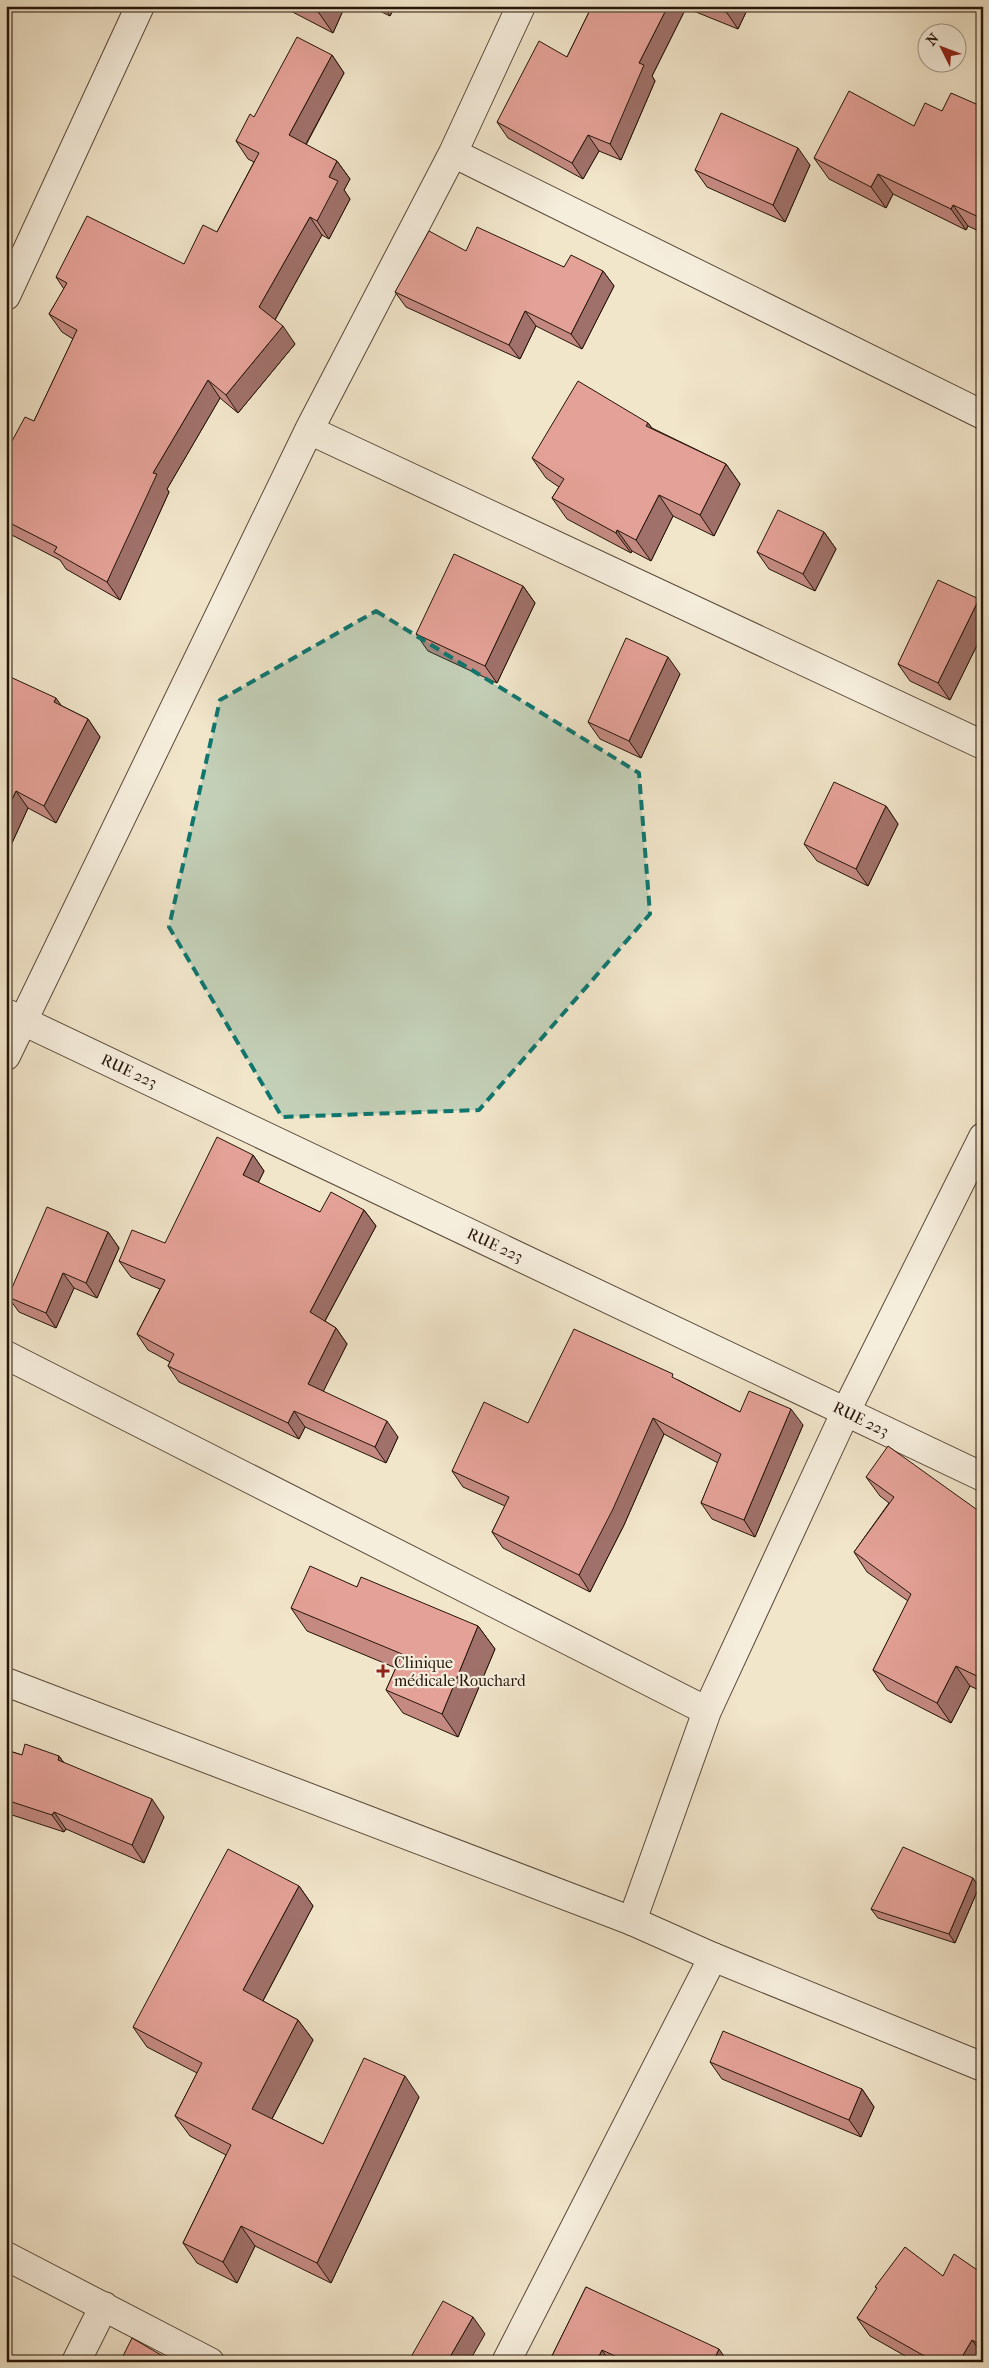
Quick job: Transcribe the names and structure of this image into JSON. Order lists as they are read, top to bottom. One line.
{"streets":{"street":["RUE 223"]},"places":{"health":["Clinique médicale Rouchard"]},"north":"top left"}
